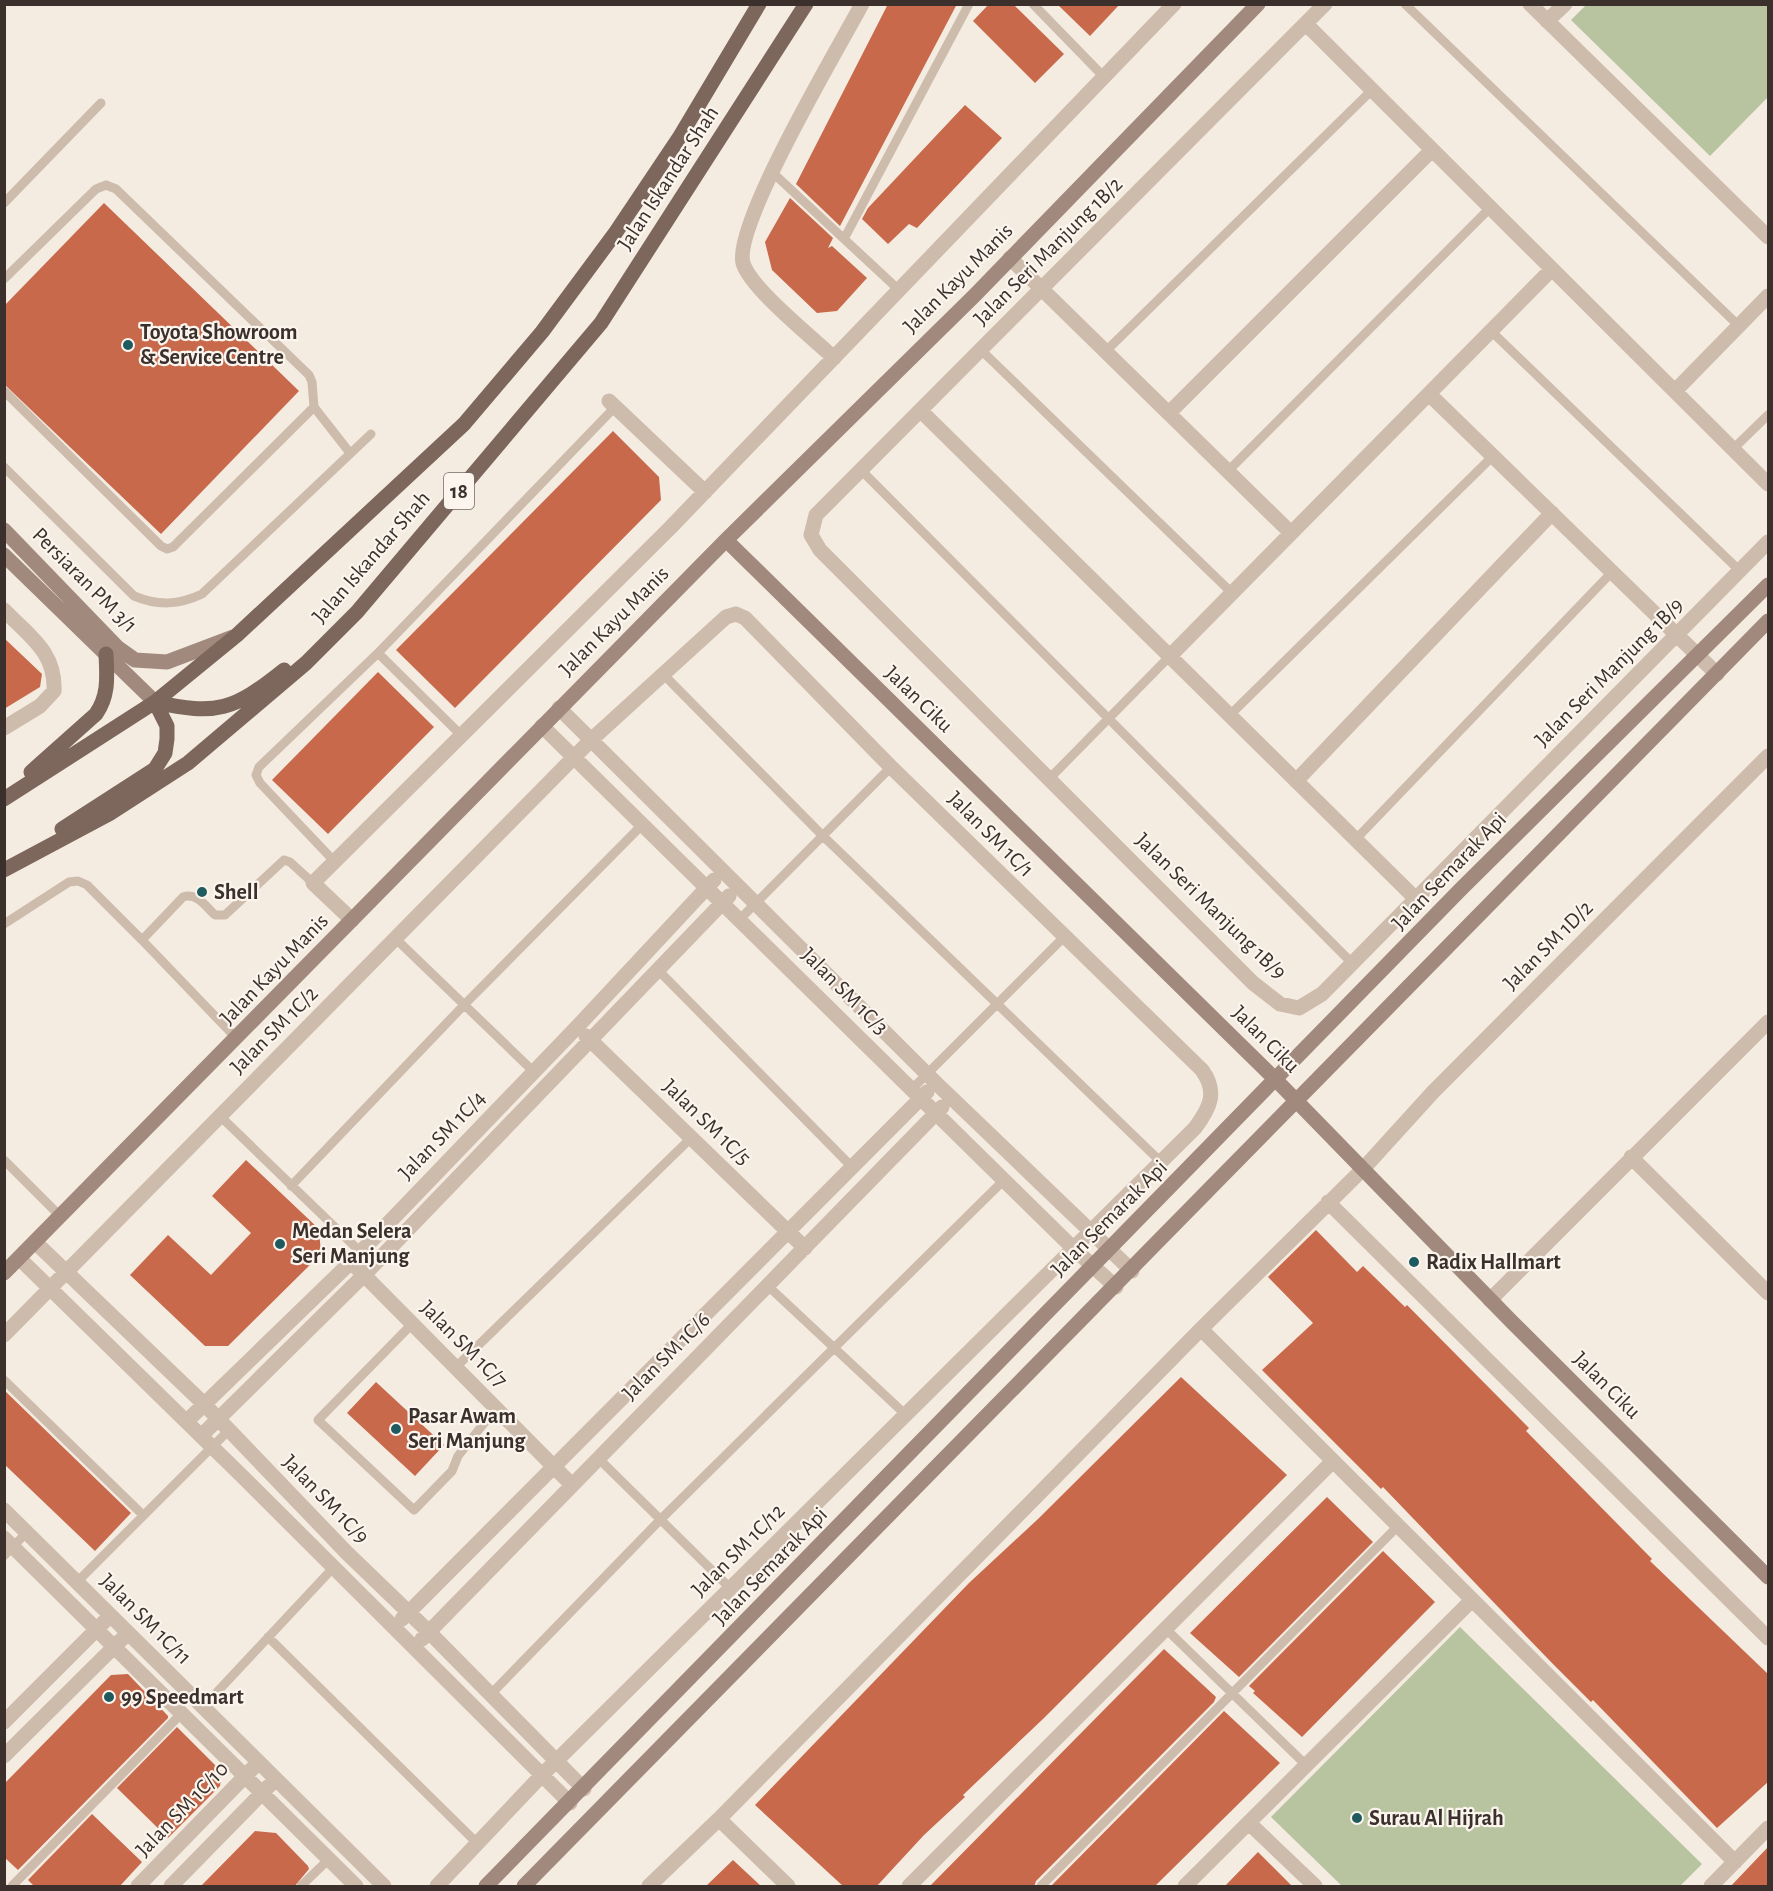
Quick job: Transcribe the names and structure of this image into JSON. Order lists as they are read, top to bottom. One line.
{"streets":{"main road":["Jalan Iskandar Shah","18"],"street":["Jalan Seri Manjung 1B/2","Jalan Kayu Manis","Persiaran PM 3/1","Jalan Seri Manjung 1B/9","Jalan Ciku","Jalan SM 1C/1","Jalan Semarak Api","Jalan SM 1D/2","Jalan SM 1C/3","Jalan SM 1C/2","Jalan SM 1C/5","Jalan SM 1C/4","Jalan SM 1C/7","Jalan SM 1C/6","Jalan SM 1C/9","Jalan SM 1C/12","Jalan SM 1C/11","Jalan SM 1C/10"]},"crossings":[["Jalan Iskandar Shah","Persiaran PM 3/1"],["Jalan Seri Manjung 1B/2","Jalan Seri Manjung 1B/9"],["Jalan Kayu Manis","Jalan Ciku"],["Jalan Kayu Manis","Jalan SM 1C/3"],["Jalan Kayu Manis","Jalan SM 1C/9"],["Jalan Ciku","Jalan Semarak Api"],["Jalan Ciku","Jalan SM 1D/2"],["Jalan SM 1C/1","Jalan SM 1C/3"],["Jalan SM 1C/1","Jalan SM 1C/2"],["Jalan SM 1C/1","Jalan SM 1C/12"],["Jalan Semarak Api","Jalan SM 1C/3"],["Jalan Semarak Api","Jalan SM 1C/9"],["Jalan SM 1C/3","Jalan SM 1C/2"],["Jalan SM 1C/3","Jalan SM 1C/4"],["Jalan SM 1C/3","Jalan SM 1C/6"],["Jalan SM 1C/3","Jalan SM 1C/12"],["Jalan SM 1C/2","Jalan SM 1C/9"],["Jalan SM 1C/5","Jalan SM 1C/4"],["Jalan SM 1C/5","Jalan SM 1C/6"],["Jalan SM 1C/4","Jalan SM 1C/7"],["Jalan SM 1C/4","Jalan SM 1C/9"],["Jalan SM 1C/7","Jalan SM 1C/6"],["Jalan SM 1C/6","Jalan SM 1C/9"],["Jalan SM 1C/9","Jalan SM 1C/12"],["Jalan SM 1C/11","Jalan SM 1C/10"]],"places":["Toyota Showroom & Service Centre","Shell","Medan Selera Seri Manjung","Radix Hallmart","Pasar Awam Seri Manjung","99 Speedmart","Surau Al Hijrah"]}
